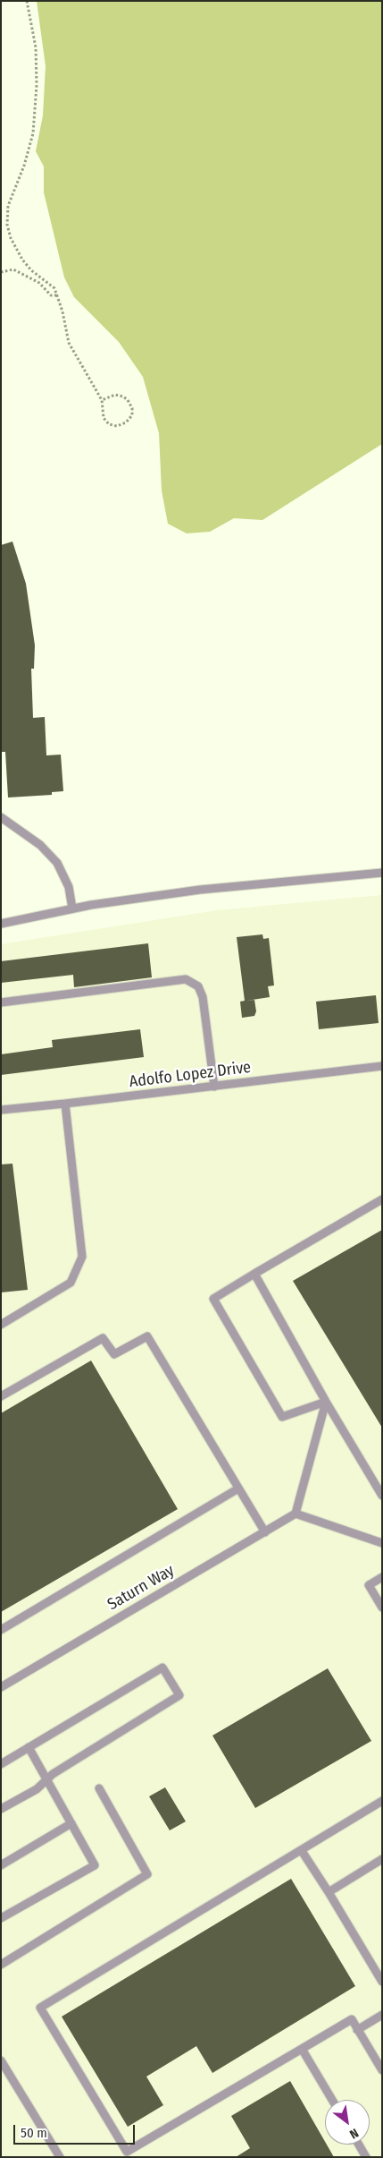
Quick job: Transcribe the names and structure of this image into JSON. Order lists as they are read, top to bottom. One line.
{"streets":{"lane":["Adolfo Lopez Drive","Saturn Way"]},"scale_bar":"50 m","north":"bottom right"}
